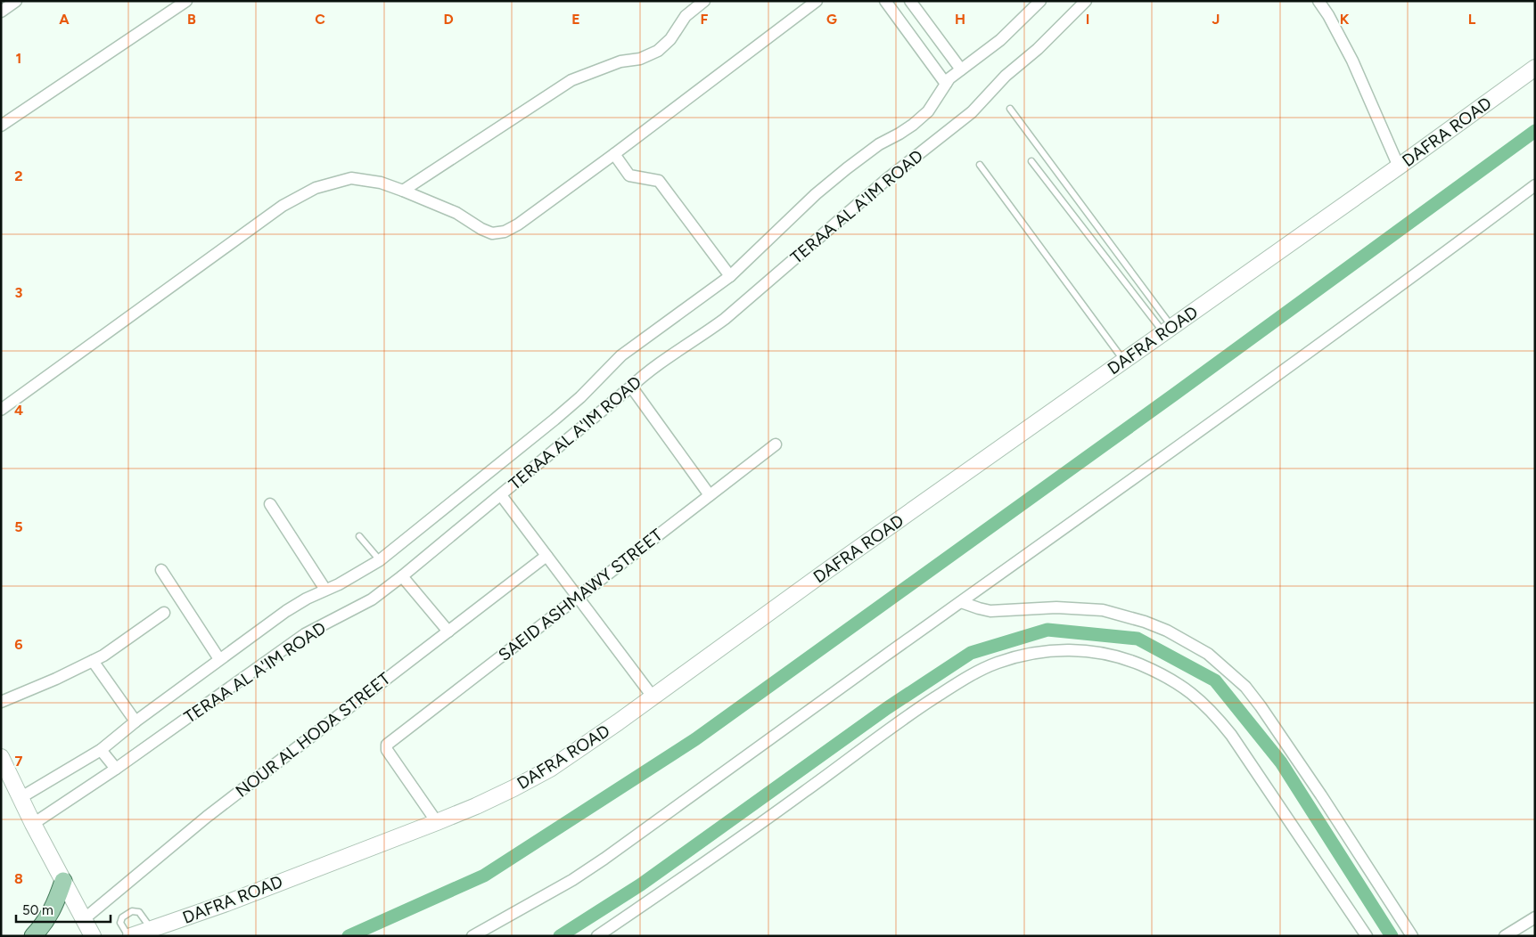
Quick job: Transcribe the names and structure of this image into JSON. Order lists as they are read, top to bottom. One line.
{"streets":{"main road":["DAFRA ROAD"],"street":["TERAA AL A'IM ROAD","SAEID ASHMAWY STREET","NOUR AL HODA STREET"]},"crossings":[["DAFRA ROAD","SAEID ASHMAWY STREET"]],"scale_bar":"50 m","grid":{"columns":["A","B","C","D","E","F","G","H","I","J","K","L"],"rows":["1","2","3","4","5","6","7","8"]}}
